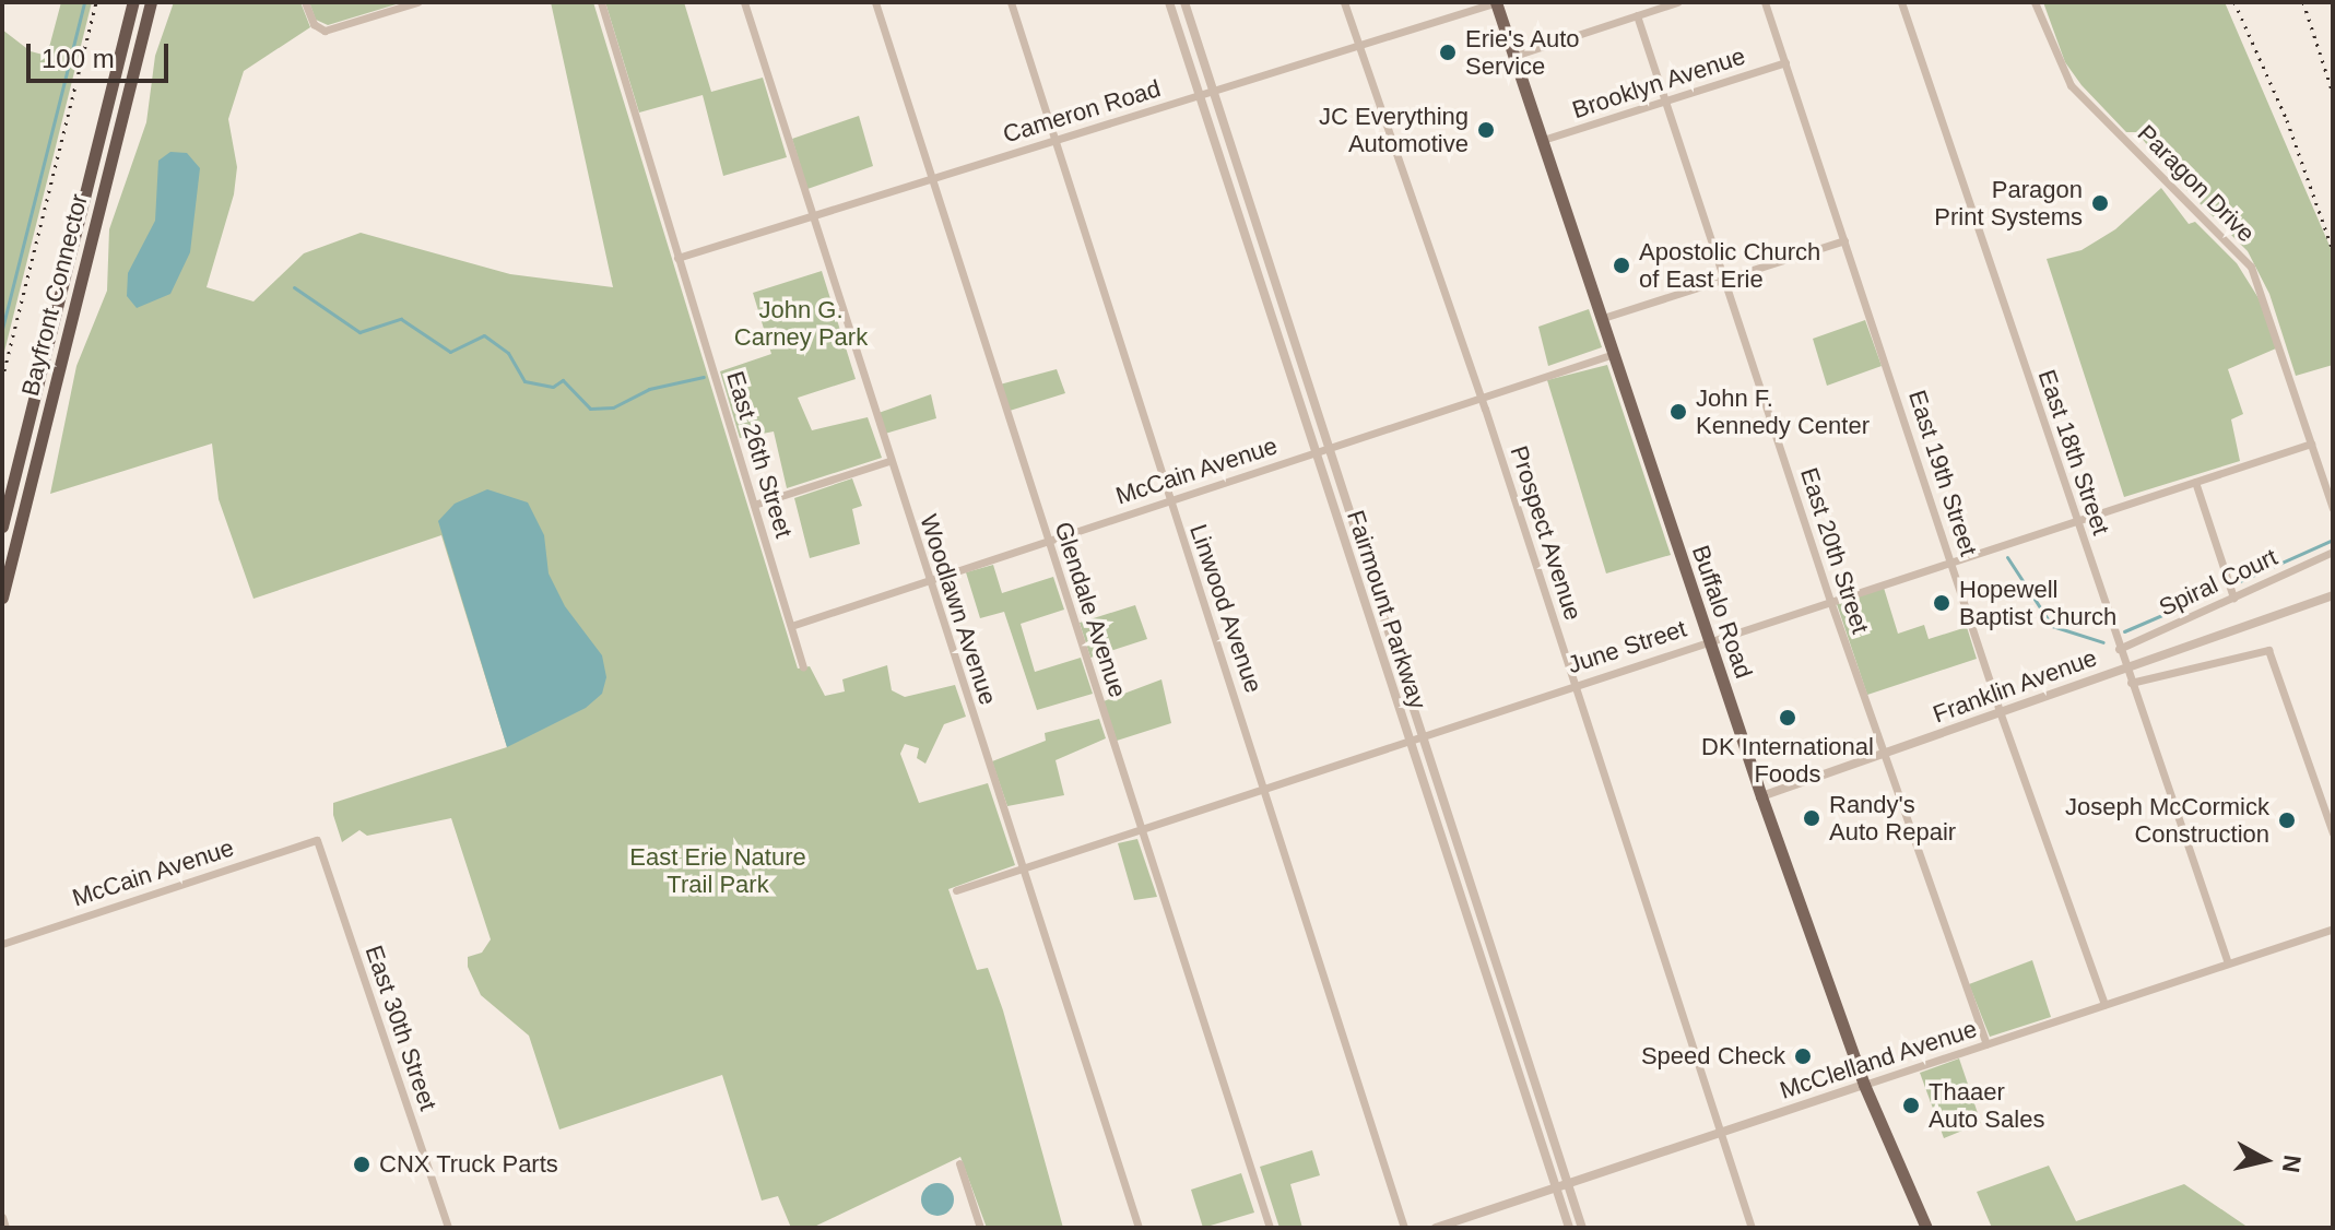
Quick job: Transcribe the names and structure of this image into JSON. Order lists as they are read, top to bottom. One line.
{"streets":{"highway":["Bayfront Connector"],"main road":["Buffalo Road"],"street":["Brooklyn Avenue","Cameron Road","Paragon Drive","East 18th Street","East 26th Street","McCain Avenue","East 19th Street","Prospect Avenue","East 20th Street","Spiral Court","Linwood Avenue","Woodlawn Avenue","Glendale Avenue","Fairmount Parkway","June Street","Franklin Avenue","East 30th Street","McClelland Avenue"]},"crossings":[["Brooklyn Avenue","East 19th Street"],["Brooklyn Avenue","East 20th Street"],["Brooklyn Avenue","Buffalo Road"],["Cameron Road","East 26th Street"],["Cameron Road","Prospect Avenue"],["Cameron Road","Linwood Avenue"],["Cameron Road","Woodlawn Avenue"],["Cameron Road","Glendale Avenue"],["Cameron Road","Fairmount Parkway"],["Cameron Road","Buffalo Road"],["Paragon Drive","June Street"],["East 18th Street","Spiral Court"],["East 18th Street","June Street"],["East 18th Street","Franklin Avenue"],["East 18th Street","McClelland Avenue"],["East 26th Street","McCain Avenue"],["McCain Avenue","Prospect Avenue"],["McCain Avenue","Linwood Avenue"],["McCain Avenue","Woodlawn Avenue"],["McCain Avenue","Glendale Avenue"],["McCain Avenue","Fairmount Parkway"],["McCain Avenue","Buffalo Road"],["McCain Avenue","East 30th Street"],["East 19th Street","June Street"],["East 19th Street","Franklin Avenue"],["East 19th Street","McClelland Avenue"],["Prospect Avenue","June Street"],["Prospect Avenue","McClelland Avenue"],["East 20th Street","June Street"],["East 20th Street","Franklin Avenue"],["East 20th Street","McClelland Avenue"],["Linwood Avenue","June Street"],["Woodlawn Avenue","June Street"],["Glendale Avenue","June Street"],["Fairmount Parkway","June Street"],["Fairmount Parkway","McClelland Avenue"],["Buffalo Road","June Street"],["Buffalo Road","Franklin Avenue"],["Buffalo Road","McClelland Avenue"]],"parks":["John G. Carney Park","East Erie Nature Trail Park"],"places":["Erie's Auto Service","JC Everything Automotive","Paragon Print Systems","Apostolic Church of East Erie","John F. Kennedy Center","Hopewell Baptist Church","DK International Foods","Randy's Auto Repair","Joseph McCormick Construction","Speed Check","Thaaer Auto Sales","CNX Truck Parts"],"scale_bar":"100 m","north":"right"}
